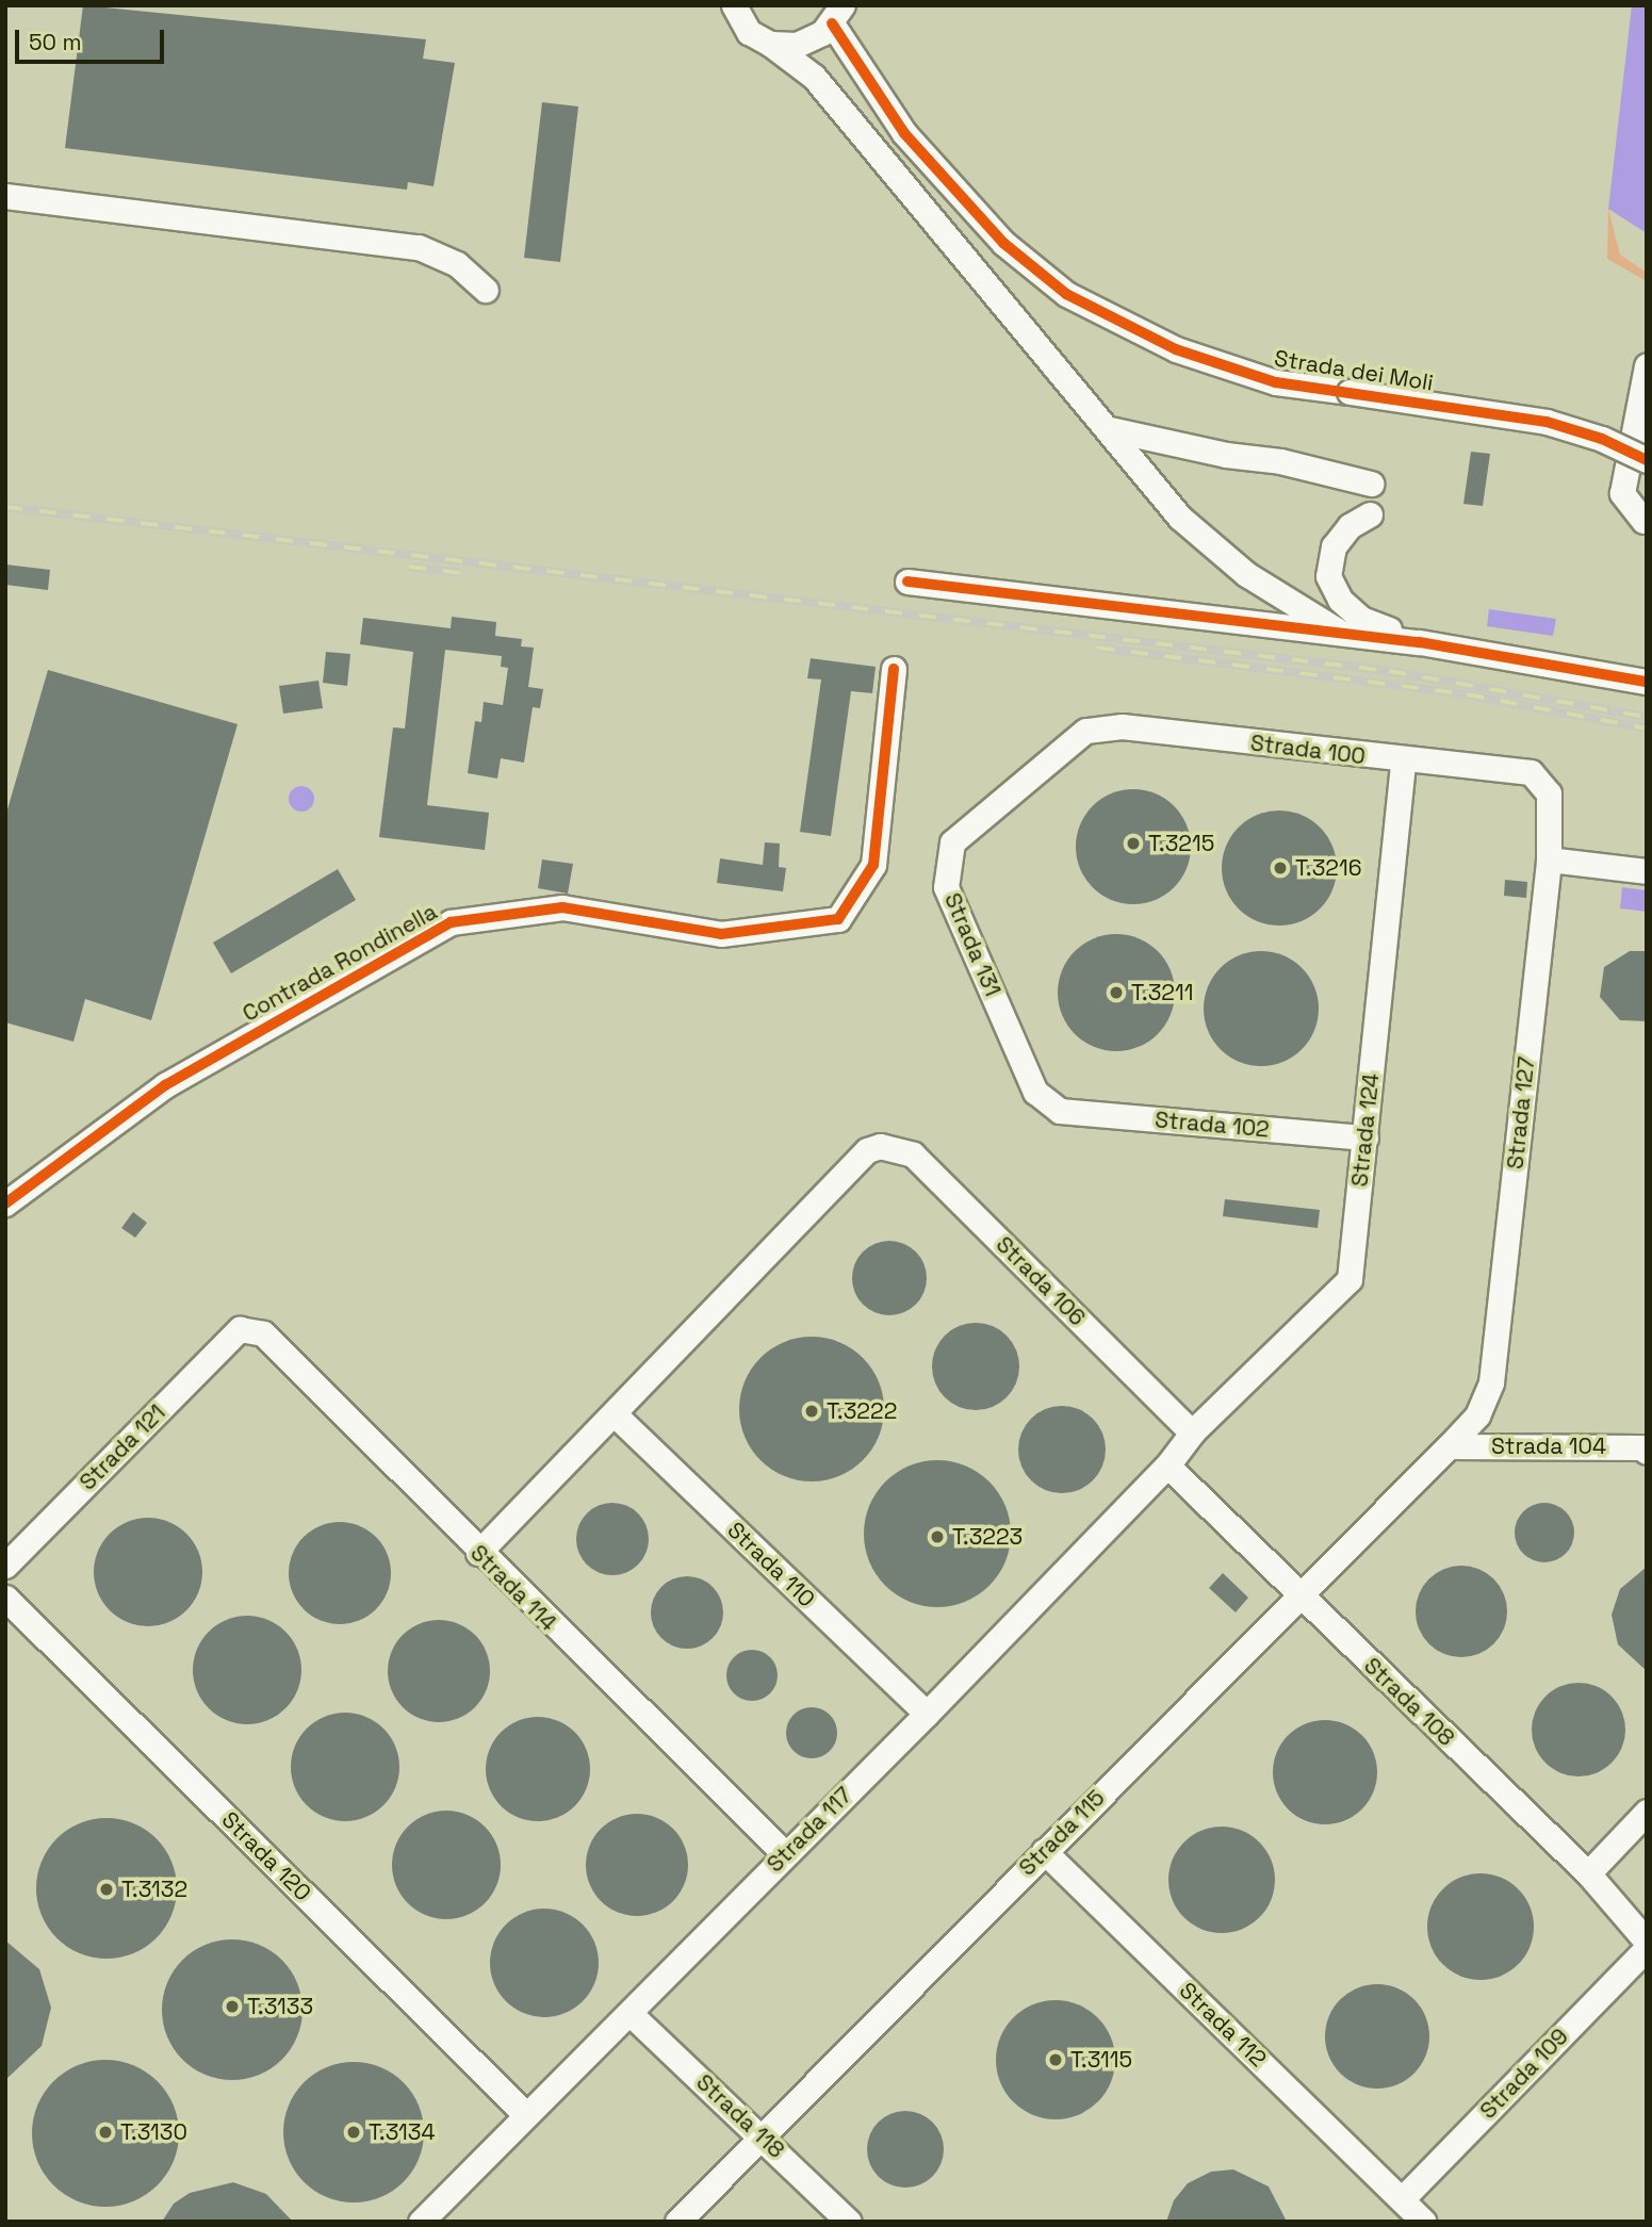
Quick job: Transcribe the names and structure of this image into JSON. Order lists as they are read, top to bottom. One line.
{"streets":{"street":["Strada dei Moli","Strada 100","Strada 131","Contrada Rondinella","Strada 127","Strada 102","Strada 124","Strada 106","Strada 104","Strada 121","Strada 110","Strada 114","Strada 108","Strada 117","Strada 115","Strada 120","Strada 112","Strada 109","Strada 118"]},"crossings":[["Strada 100","Strada 131"],["Strada 100","Strada 127"],["Strada 100","Strada 124"],["Strada 131","Strada 102"],["Strada 127","Strada 104"],["Strada 127","Strada 115"],["Strada 102","Strada 124"],["Strada 124","Strada 106"],["Strada 124","Strada 117"],["Strada 106","Strada 110"],["Strada 106","Strada 117"],["Strada 104","Strada 115"],["Strada 121","Strada 114"],["Strada 110","Strada 117"],["Strada 114","Strada 117"],["Strada 108","Strada 117"],["Strada 108","Strada 115"],["Strada 117","Strada 120"],["Strada 117","Strada 118"],["Strada 115","Strada 112"],["Strada 115","Strada 118"],["Strada 112","Strada 109"]],"places":["T.3215","T.3216","T.3211","T.3222","T.3223","T.3132","T.3133","T.3115","T.3130","T.3134"],"scale_bar":"50 m"}
